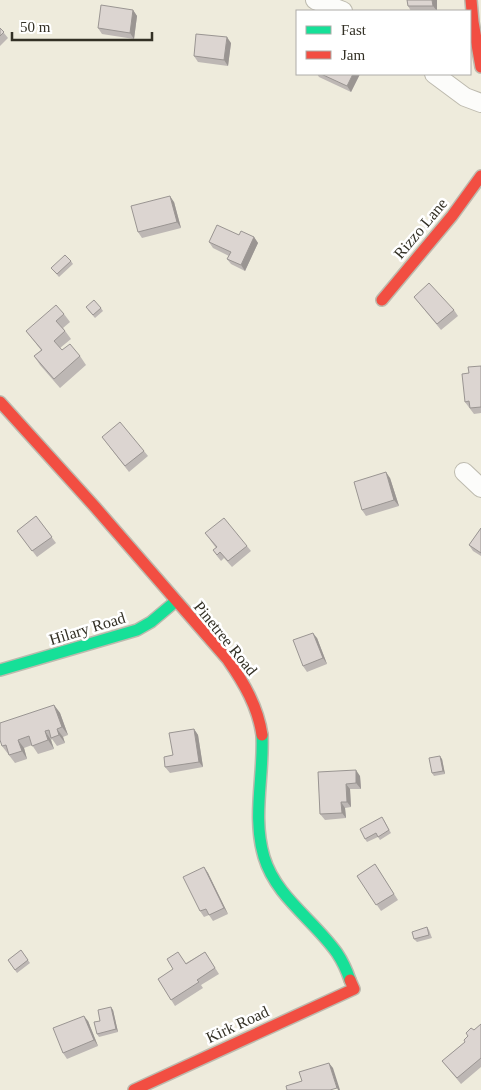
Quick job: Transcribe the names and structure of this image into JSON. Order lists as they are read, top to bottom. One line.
{"streets":{"street":["Rizzo Lane","Hilary Road","Pinetree Road","Kirk Road"]},"crossings":[["Hilary Road","Pinetree Road"],["Pinetree Road","Kirk Road"]],"legend":["Fast","Jam"],"scale_bar":"50 m"}
